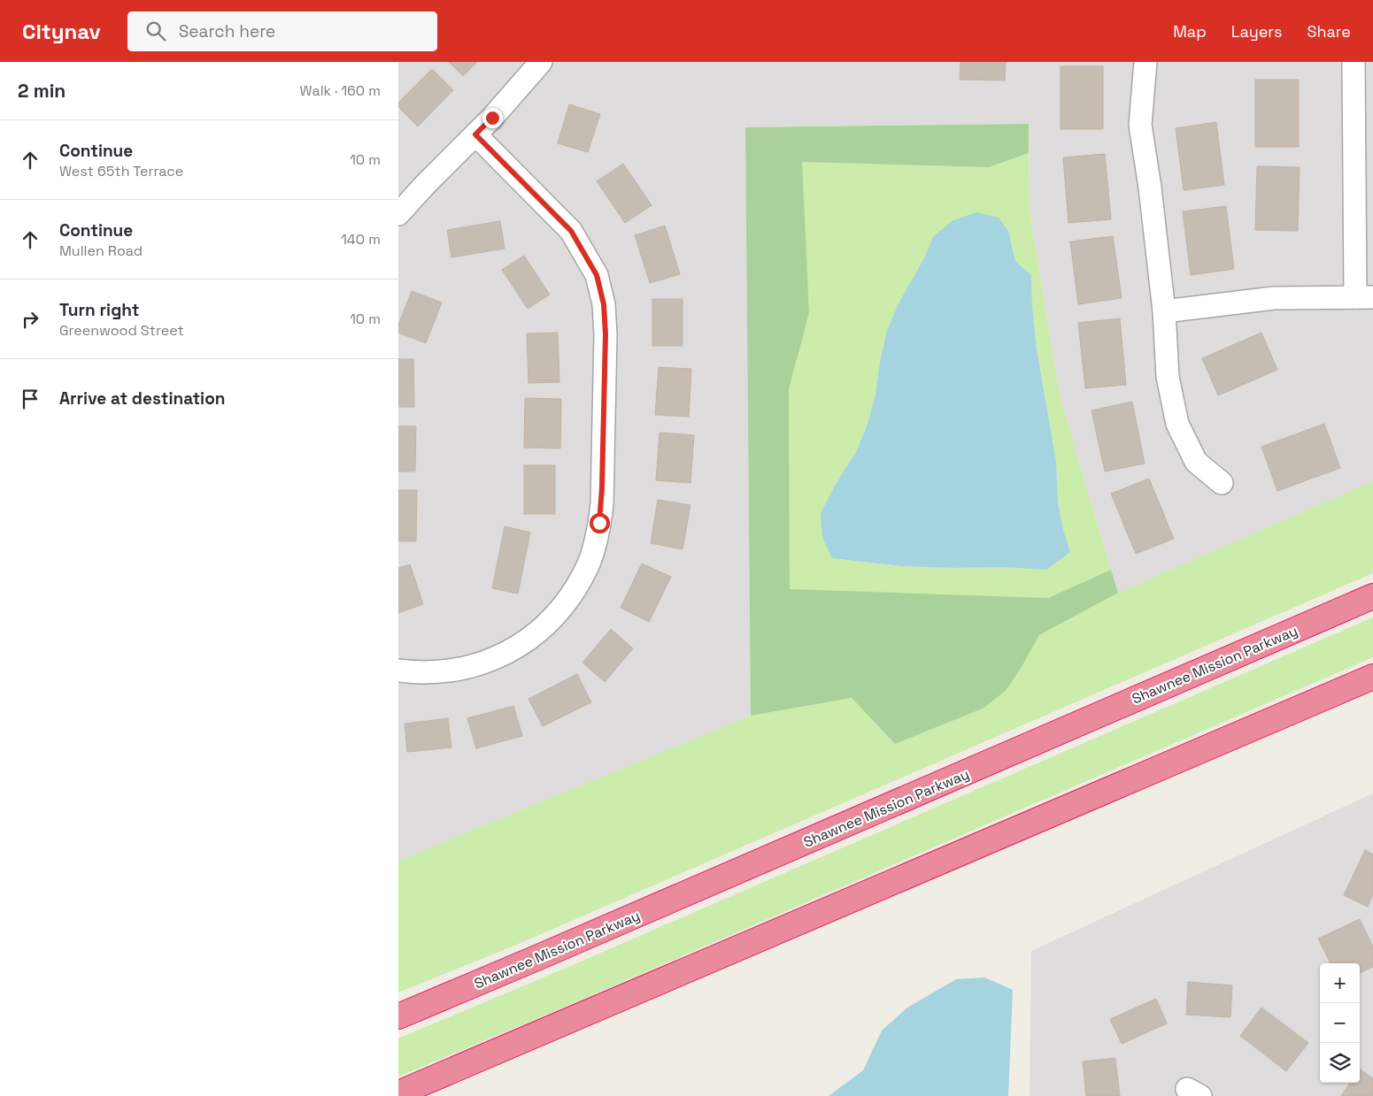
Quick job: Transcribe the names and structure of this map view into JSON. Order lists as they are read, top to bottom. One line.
{"streets":{"highway":["Shawnee Mission Parkway"]},"page":{"header":"Citynav","search":"Search here","nav":["Map","Layers","Share"],"heading":["2 min","Walk · 160 m"],"list":[["Continue","West 65th Terrace","10 m"],["Continue","Mullen Road","140 m"],["Turn right","Greenwood Street","10 m"],"Arrive at destination"],"map_buttons":["+","−"]}}
